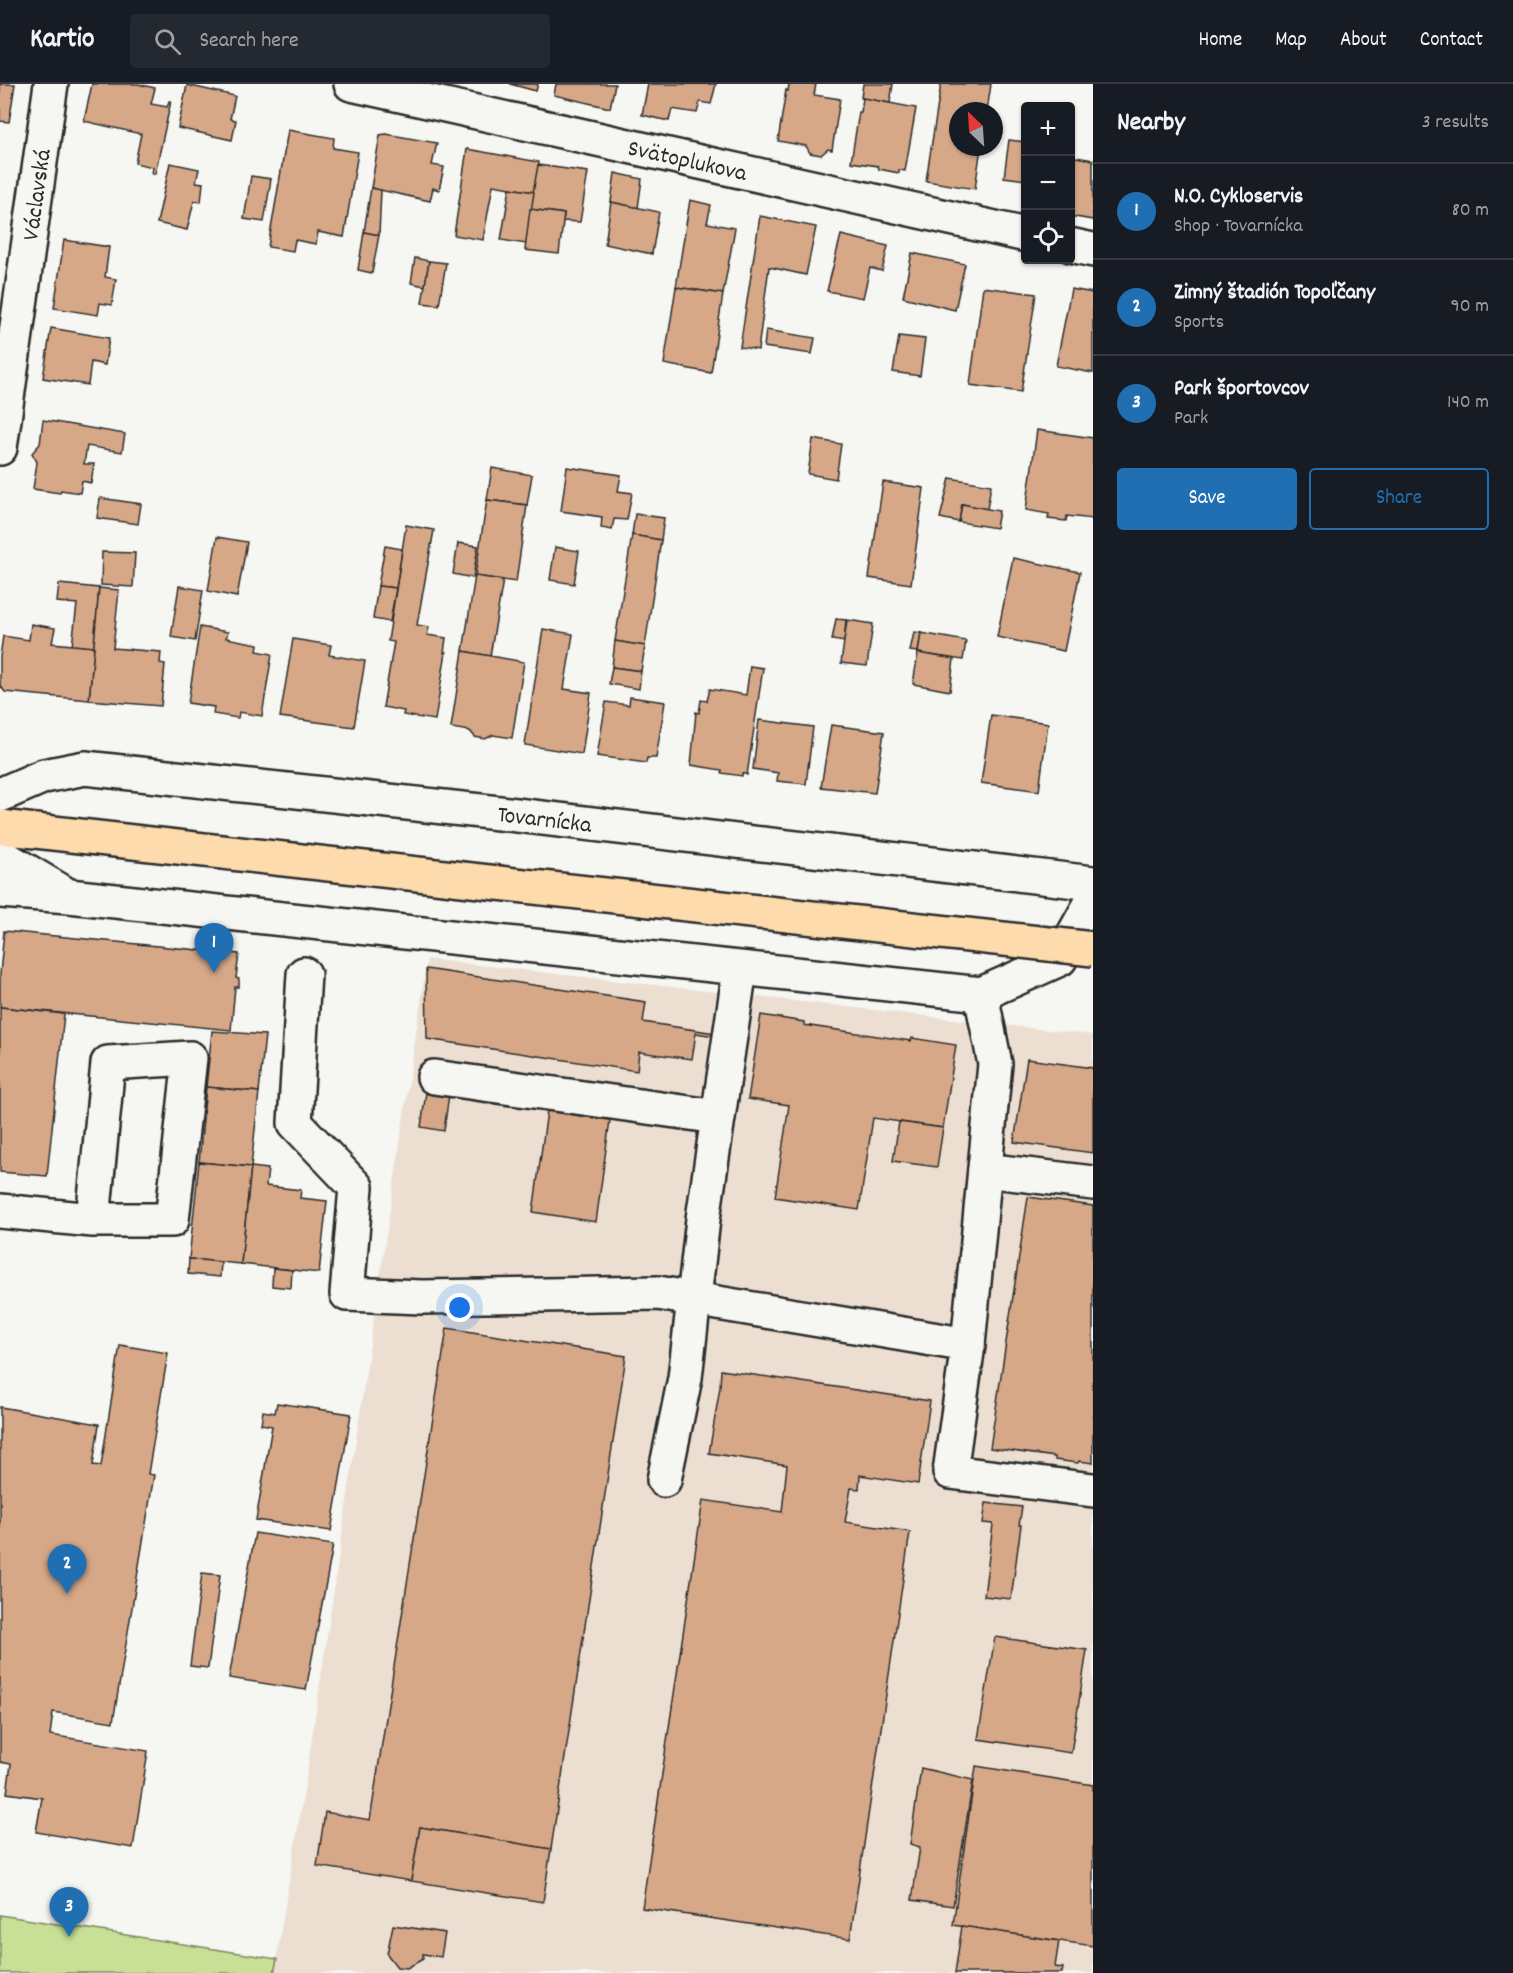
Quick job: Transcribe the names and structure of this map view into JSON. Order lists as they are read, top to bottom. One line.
{"streets":{"street":["Svätoplukova","Václavská","Tovarnícka"]},"north":"top left","page":{"header":"Kartio","search":"Search here","nav":["Home","Map","About","Contact"],"heading":["Nearby","3 results"],"map_buttons":["+","−"],"list":[{"mark":"1","name":"N.O. Cykloservis","note":"Shop · Tovarnícka","value":"80 m"},{"mark":"2","name":"Zimný štadión Topoľčany","note":"Sports","value":"90 m"},{"mark":"3","name":"Park športovcov","note":"Park","value":"140 m"}],"buttons":["Save","Share"],"pins":["1","2","3"]}}
